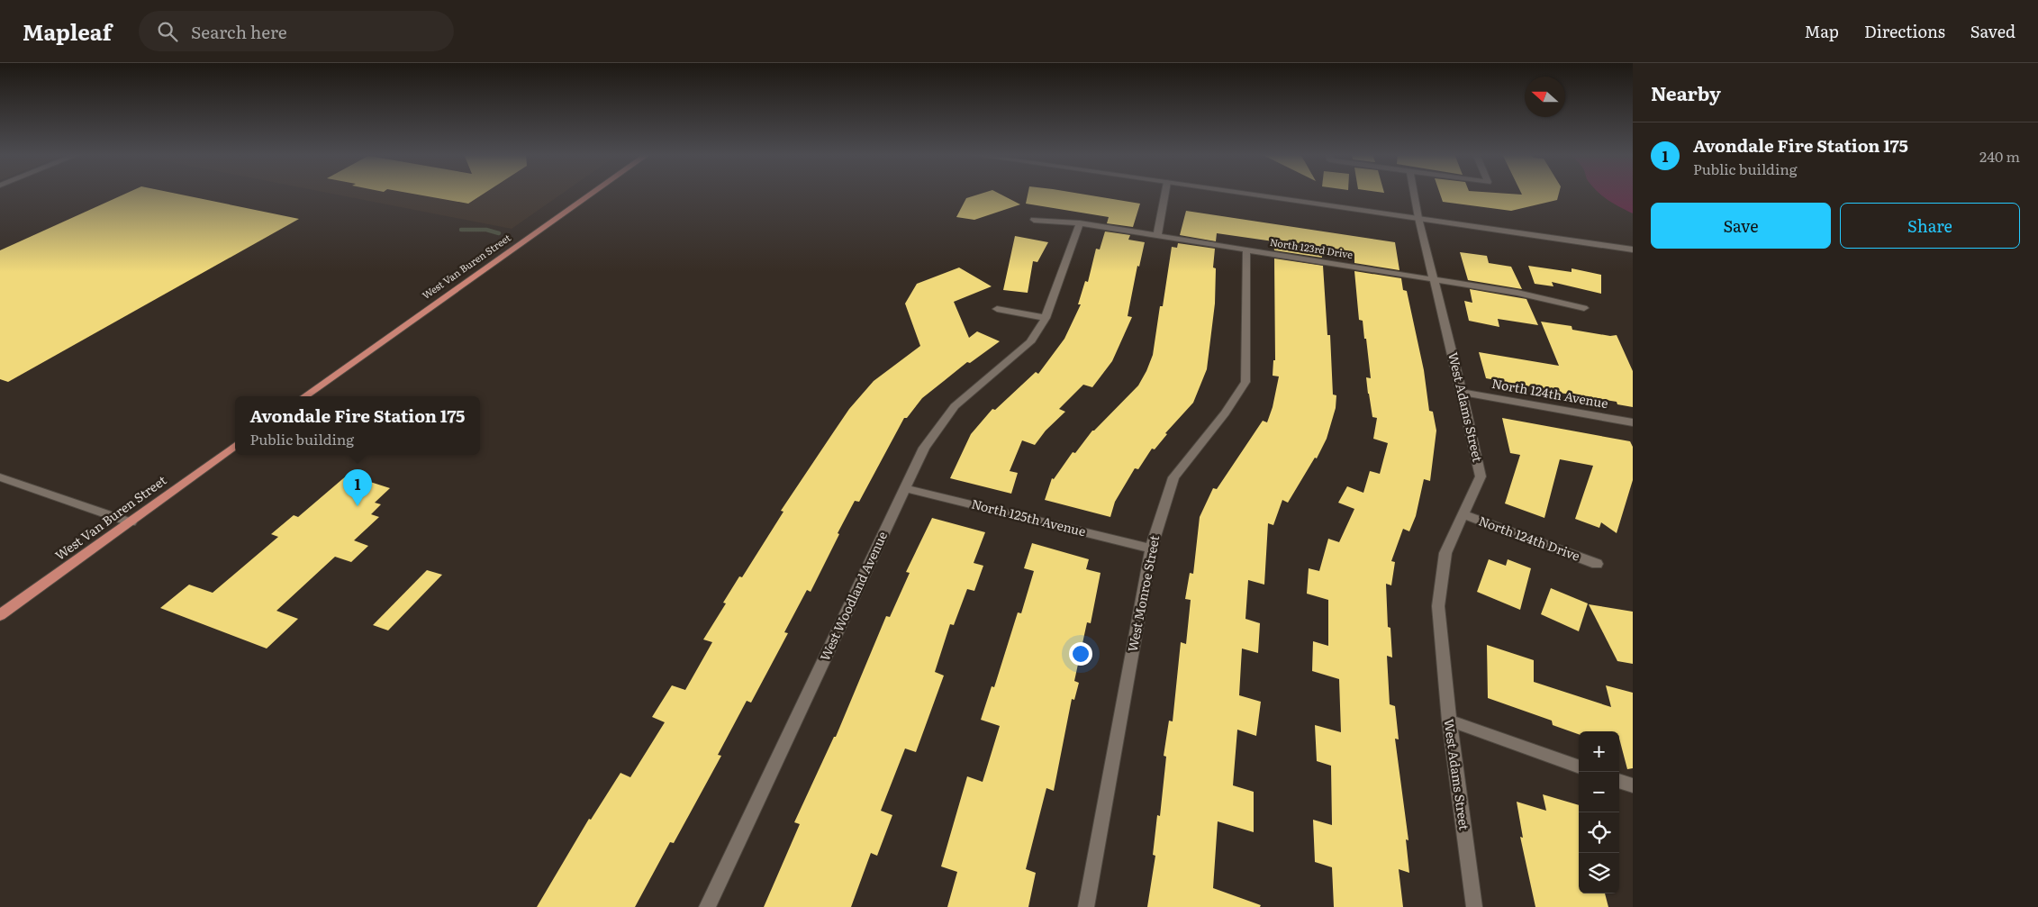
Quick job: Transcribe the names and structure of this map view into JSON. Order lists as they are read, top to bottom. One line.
{"streets":{"main road":["West Van Buren Street"],"street":["North 123rd Drive","North 124th Avenue","West Adams Street","North 125th Avenue","North 124th Drive","West Monroe Street","West Woodland Avenue"]},"crossings":[["North 123rd Drive","West Adams Street"],["North 123rd Drive","West Monroe Street"],["North 123rd Drive","West Woodland Avenue"],["North 124th Avenue","West Adams Street"],["West Adams Street","North 124th Drive"],["North 125th Avenue","West Monroe Street"],["North 125th Avenue","West Woodland Avenue"]],"north":"left","page":{"header":"Mapleaf","search":"Search here","nav":["Map","Directions","Saved"],"heading":"Nearby","list":[{"mark":"1","name":"Avondale Fire Station 175","note":"Public building","value":"240 m"}],"buttons":["Save","Share"],"popup":["Avondale Fire Station 175","Public building"],"pins":"1","map_buttons":["+","−"]}}
